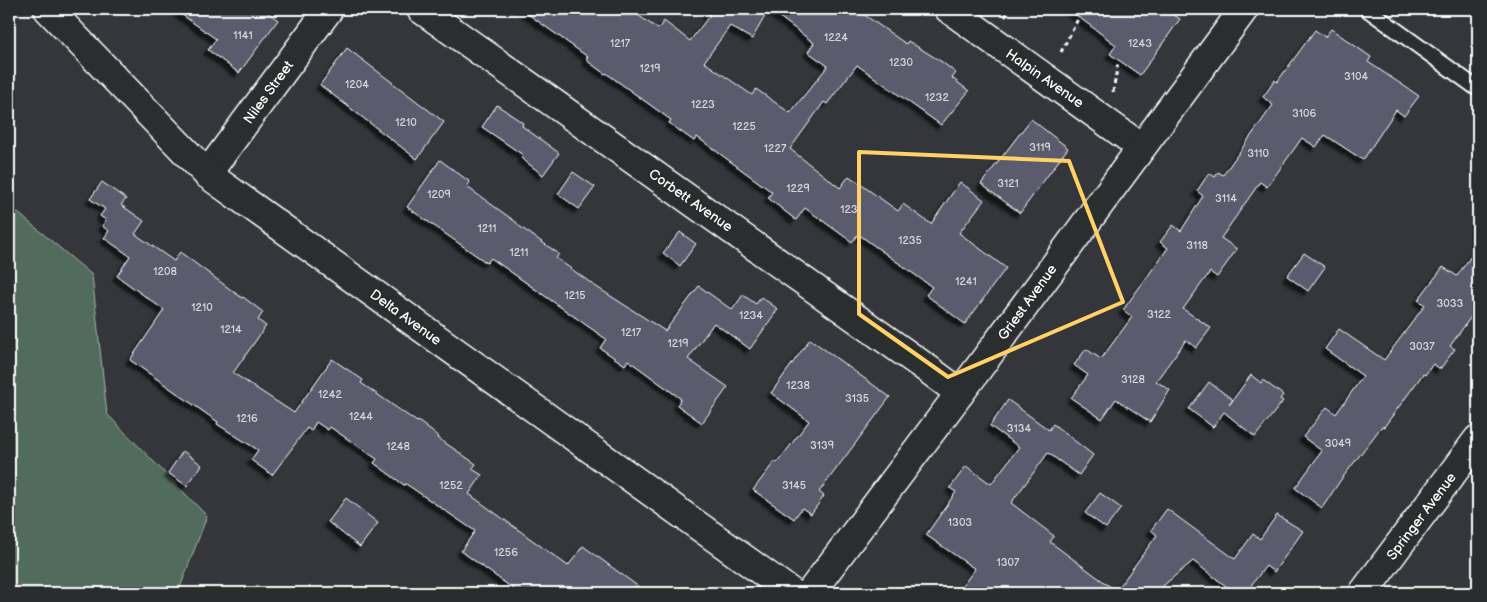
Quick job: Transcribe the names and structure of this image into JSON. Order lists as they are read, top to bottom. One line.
{"streets":{"street":["Halpin Avenue","Niles Street","Corbett Avenue","Griest Avenue","Delta Avenue","Springer Avenue"]},"crossings":[["Halpin Avenue","Griest Avenue"],["Niles Street","Delta Avenue"],["Corbett Avenue","Griest Avenue"]],"house_numbers":["1141","1224","1217","1243","1230","1219","3104","1204","1232","1223","3106","1210","1225","3119","1227","3110","3121","1229","1209","3114","1231","1211","1235","3118","1211","1208","1241","1215","3033","1210","3122","1234","1214","1217","1219","3037","3128","1238","1242","3135","1244","1216","3134","3049","3139","1248","1252","3145","1303","1256","1307"]}
